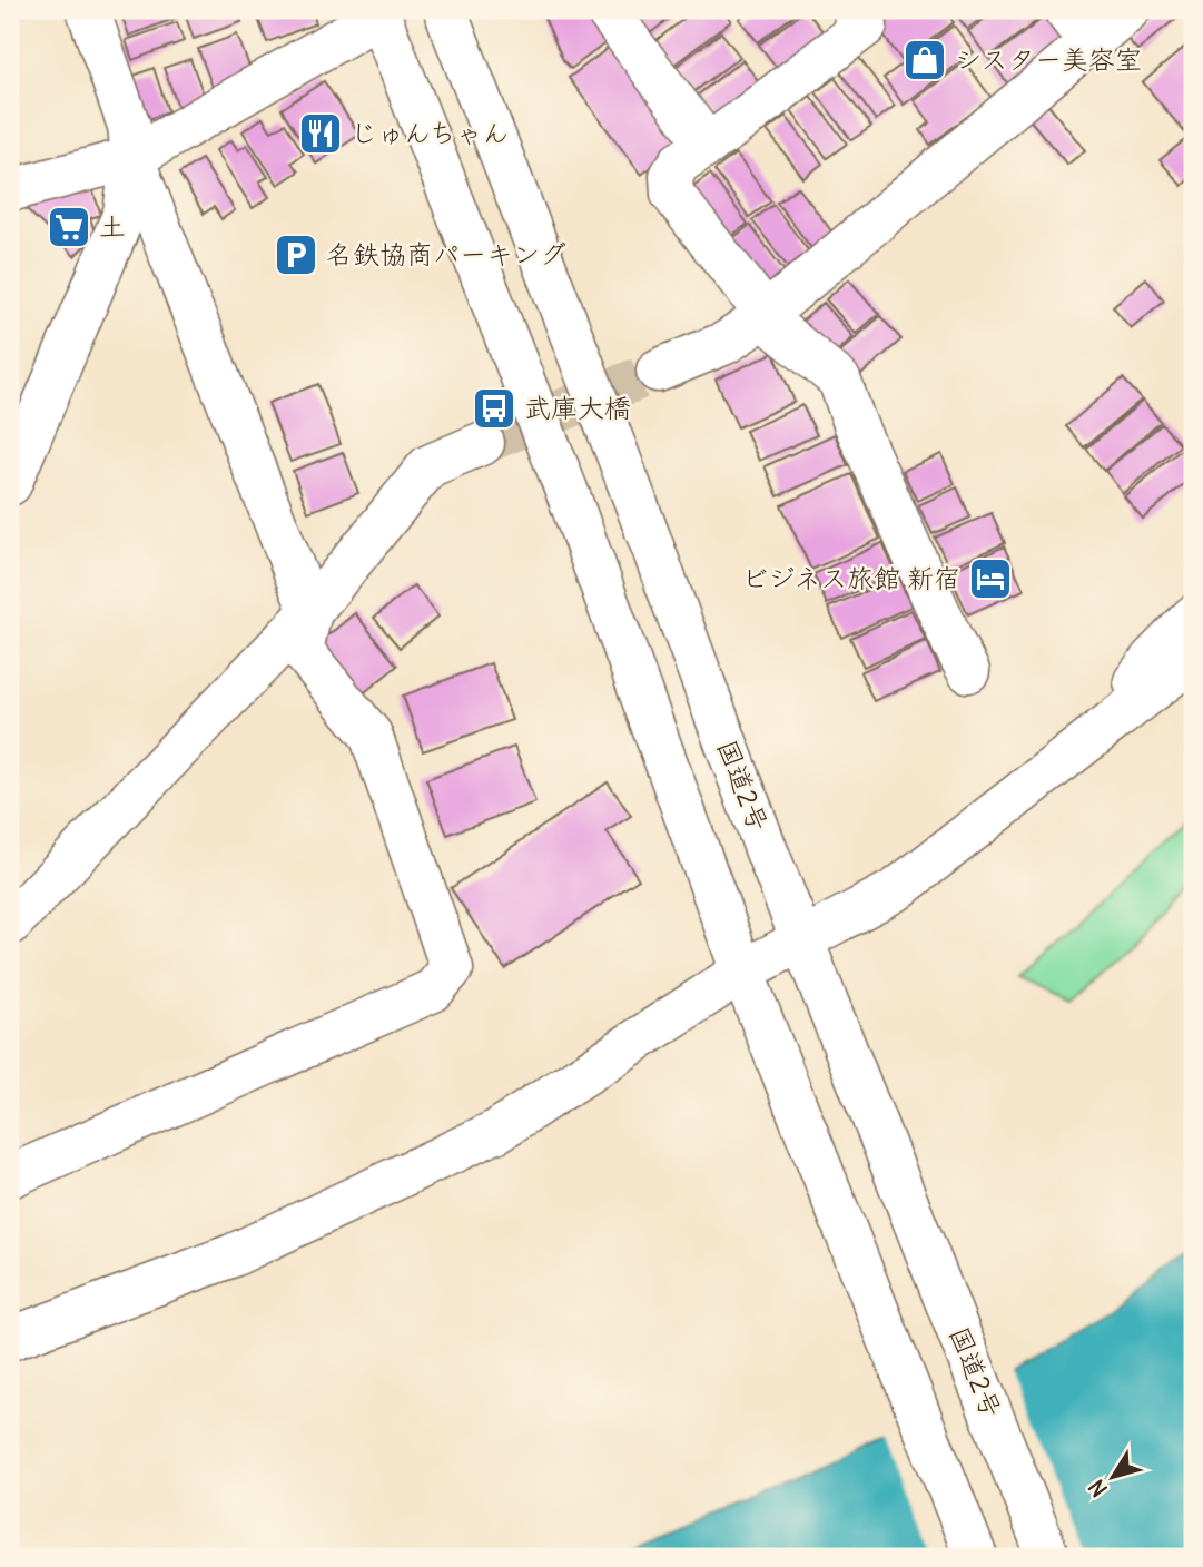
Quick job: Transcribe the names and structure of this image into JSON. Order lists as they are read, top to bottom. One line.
{"streets":{"main road":["国道2号"]},"places":{"shop":["シスター美容室"],"restaurant":["じゅんちゃん"],"supermarket":["土"],"parking":["名鉄協商パーキング"],"bus stop":["武庫大橋"],"hotel":["ビジネス旅館 新宿"]},"north":"bottom left"}
